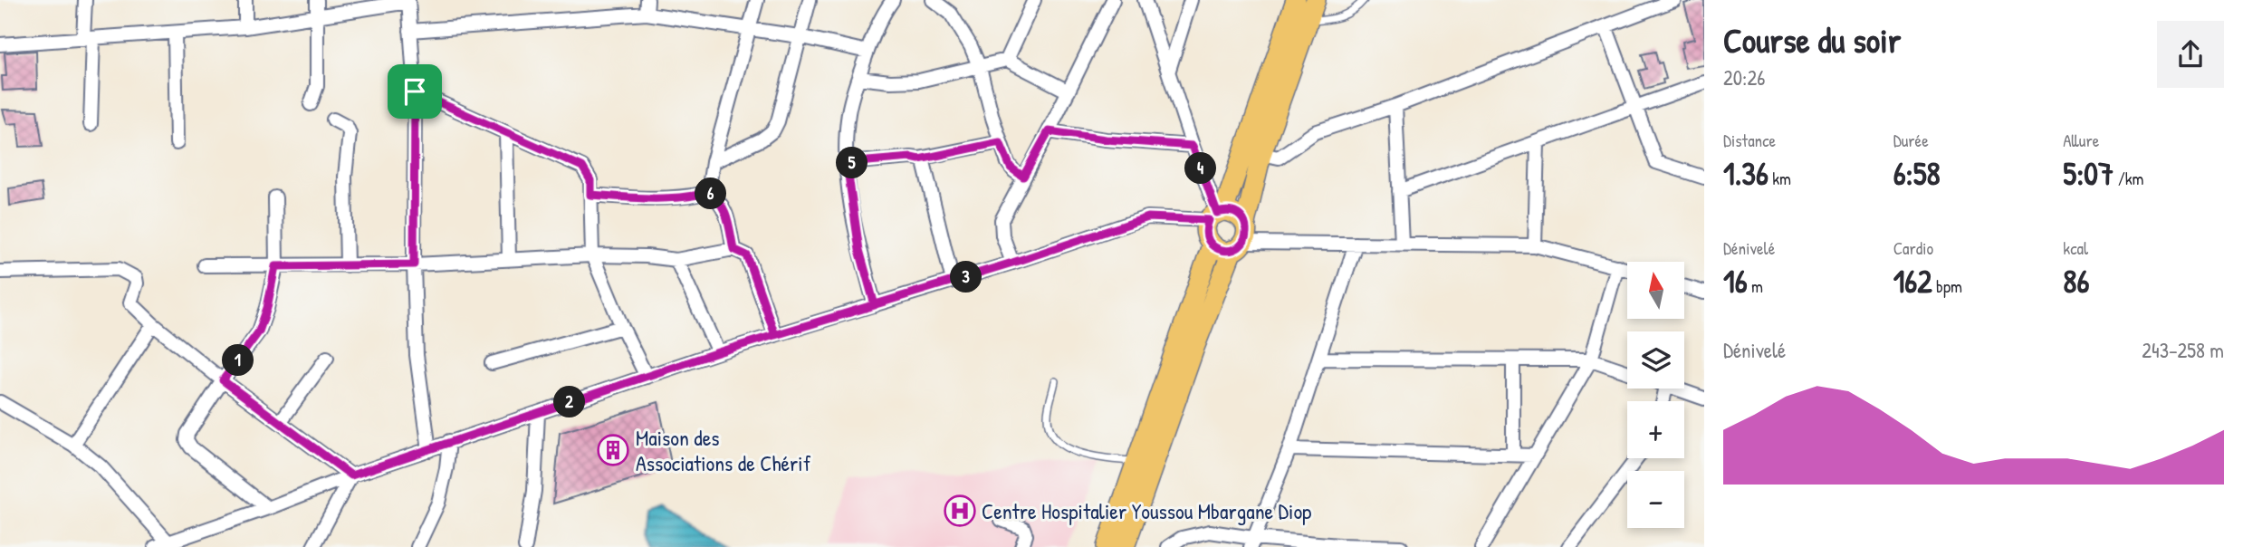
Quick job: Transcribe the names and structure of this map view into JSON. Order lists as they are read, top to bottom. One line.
{"places":{"building":["Maison des Associations de Chérif"],"hospital":["Centre Hospitalier Youssou Mbargane Diop"]},"north":"top","page":{"heading":["Course du soir","20:26"],"stats":[["Distance","1.36 km"],["Durée","6:58"],["Allure","5:07 /km"],["Dénivelé","16 m"],["Cardio","162 bpm"],["kcal","86"]],"pins":["5","4","6","3","1","2"],"map_buttons":["+","−"],"chart":["Dénivelé","243–258 m"]}}
